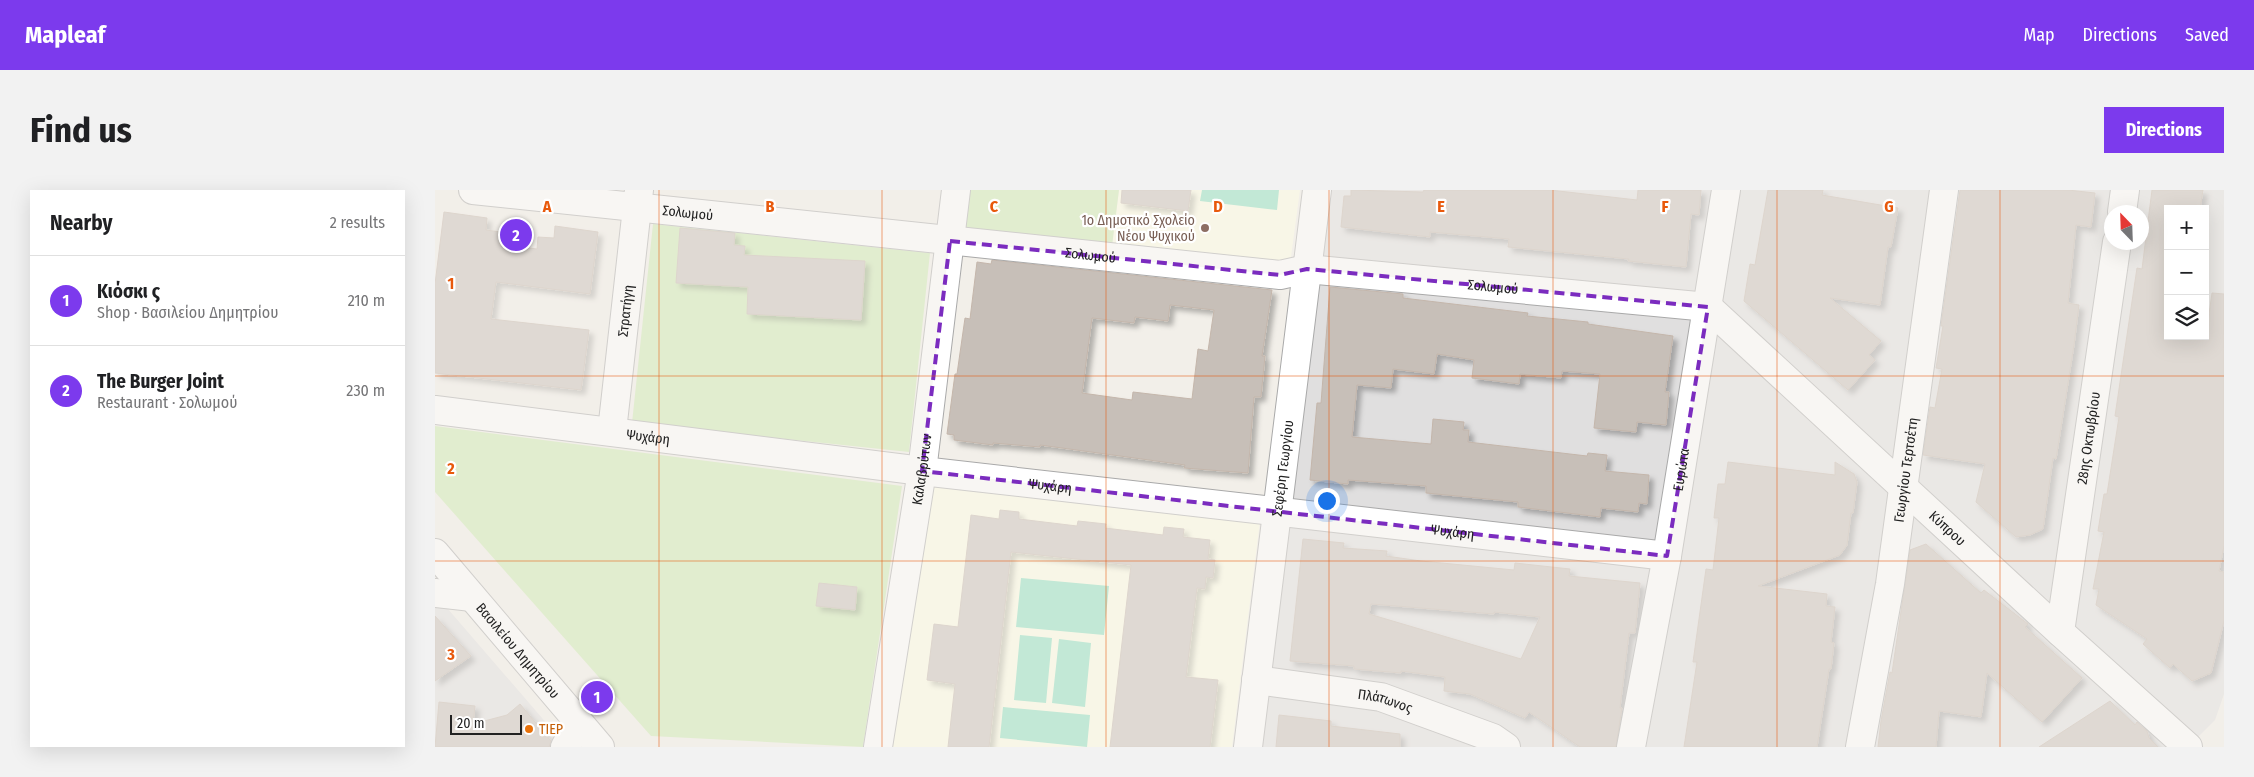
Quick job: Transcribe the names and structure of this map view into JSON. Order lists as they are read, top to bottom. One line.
{"streets":{"street":["Σολωμού","Στρατήγη","Ψυχάρη","28ης Οκτωβρίου","Σεφέρη Γεωργίου","Καλαβρύτων","Ευρώτα","Γεωργίου Τερτσέτη","Κύπρου","Βασιλείου Δημητρίου","Πλάτωνος"]},"crossings":[["Σολωμού","Στρατήγη"],["Σολωμού","Σεφέρη Γεωργίου"],["Σολωμού","Καλαβρύτων"],["Σολωμού","Ευρώτα"],["Σολωμού","Κύπρου"],["Στρατήγη","Ψυχάρη"],["Ψυχάρη","Σεφέρη Γεωργίου"],["Ψυχάρη","Καλαβρύτων"],["Ψυχάρη","Ευρώτα"],["28ης Οκτωβρίου","Κύπρου"],["Σεφέρη Γεωργίου","Πλάτωνος"],["Ευρώτα","Κύπρου"],["Γεωργίου Τερτσέτη","Κύπρου"]],"places":["1ο Δημοτικό Σχολείο Νέου Ψυχικού","ΤΙΕΡ"],"scale_bar":"20 m","north":"top left","page":{"header":"Mapleaf","nav":["Map","Directions","Saved"],"buttons":"Directions","title":"Find us","heading":["Nearby","2 results"],"map_buttons":["+","−"],"pins":["2","1"],"list":[{"mark":"1","name":"Κιόσκι ς","note":"Shop · Βασιλείου Δημητρίου","value":"210 m"},{"mark":"2","name":"The Burger Joint","note":"Restaurant · Σολωμού","value":"230 m"}],"scale":"20 m"},"grid":{"columns":["A","B","C","D","E","F","G"],"rows":["1","2","3"]}}
